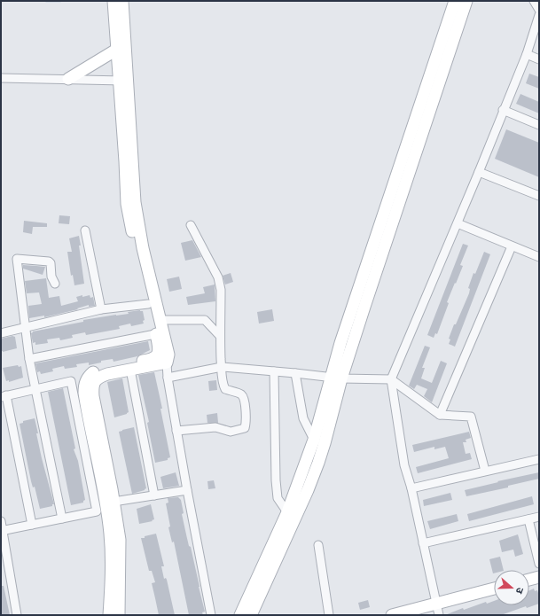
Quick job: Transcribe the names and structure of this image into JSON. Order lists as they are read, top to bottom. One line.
{"north":"right"}
